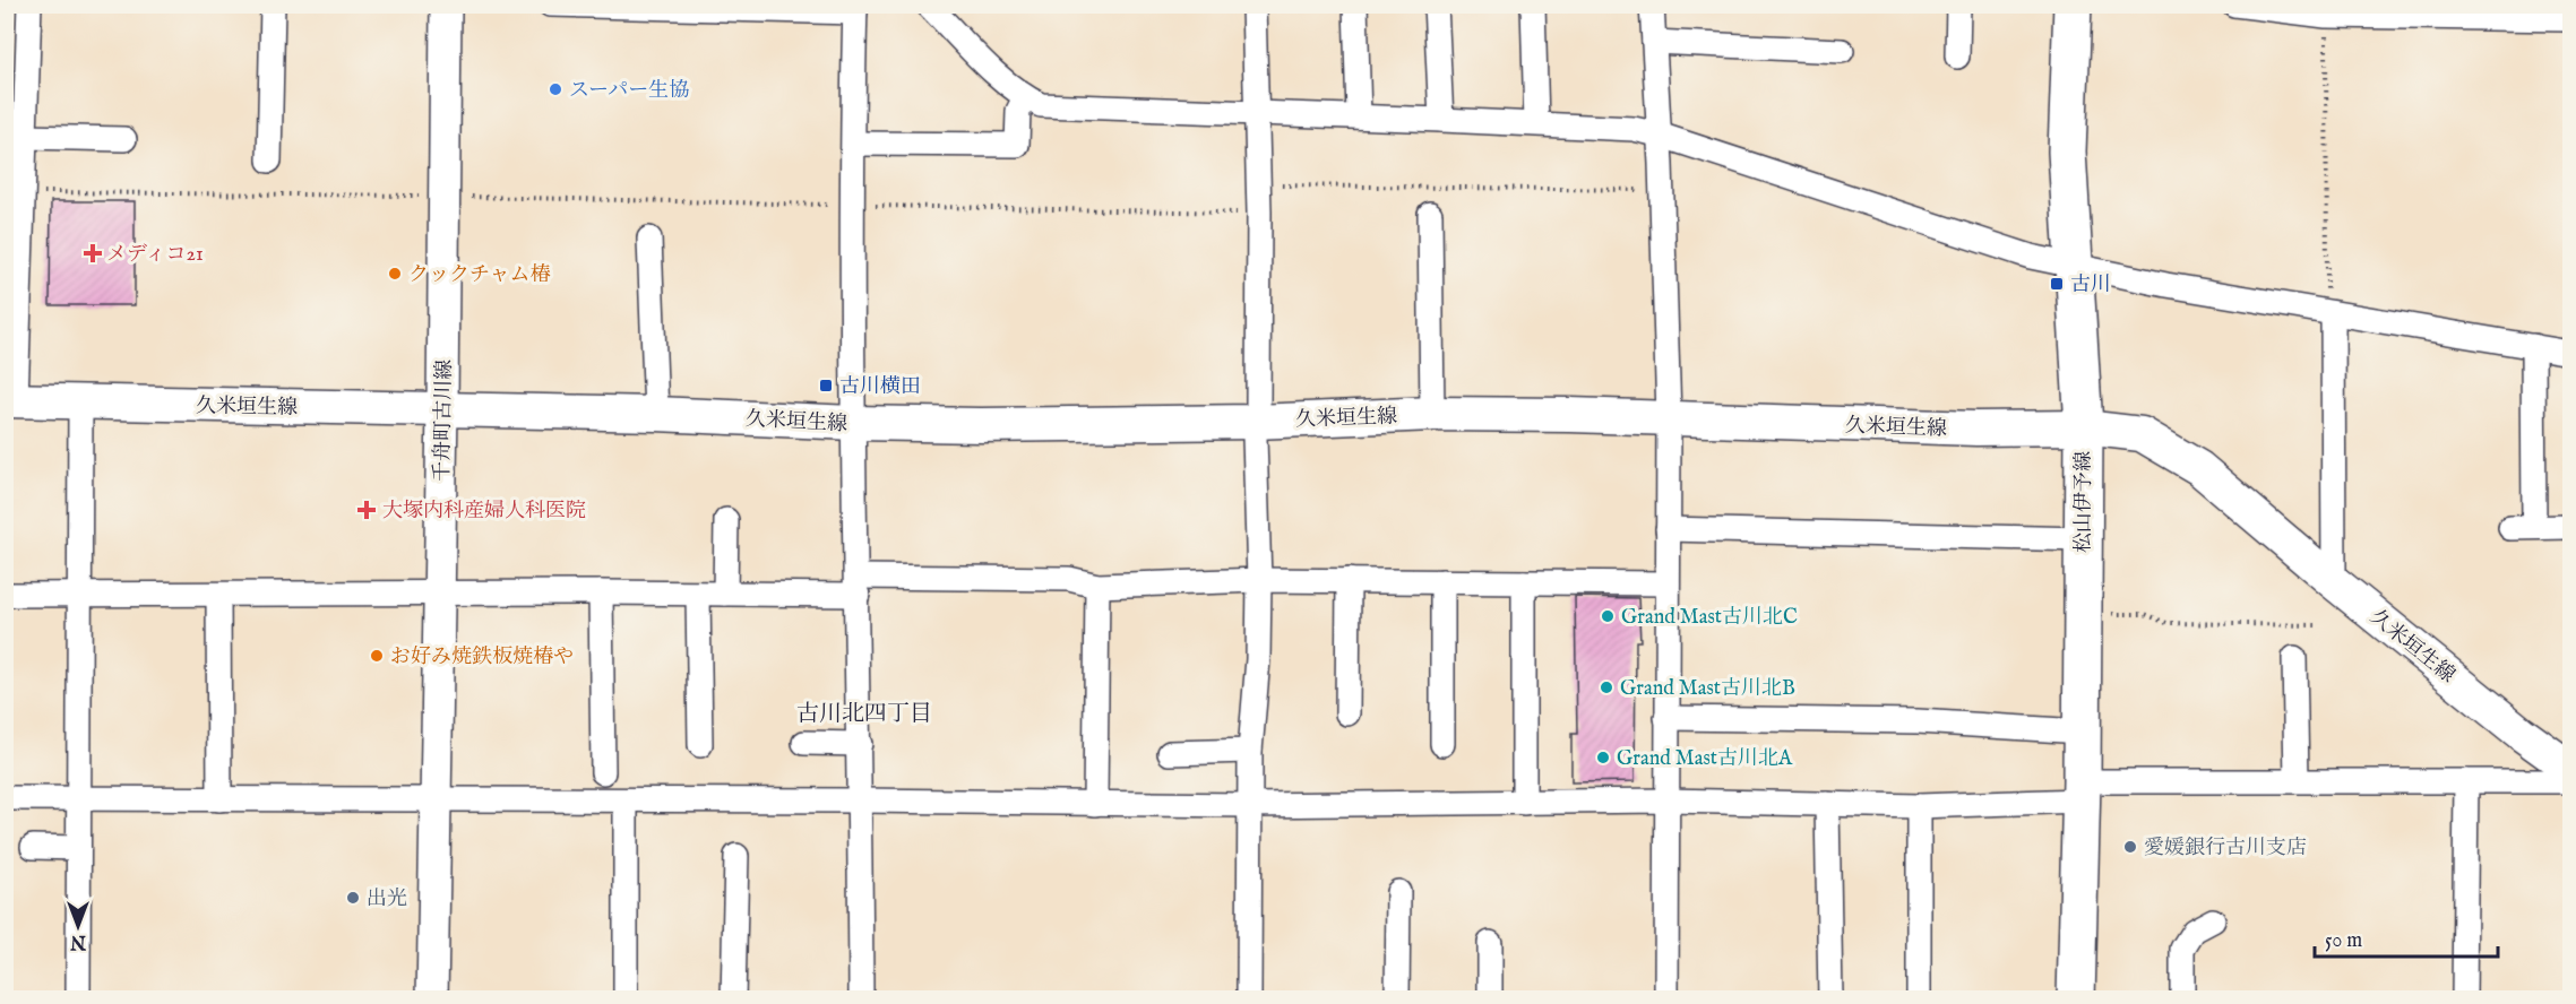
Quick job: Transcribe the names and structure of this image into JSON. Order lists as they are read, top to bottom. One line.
{"streets":{"main road":["久米垣生線","松山伊予線"],"street":["千舟町古川線"]},"crossings":[["久米垣生線","千舟町古川線"],["久米垣生線","松山伊予線"]],"districts":["古川北四丁目"],"places":{"other":["スーパー生協","クックチャム椿","Grand Mast古川北C","お好み焼鉄板焼椿や","Grand Mast古川北B","Grand Mast古川北A","愛媛銀行古川支店","出光"],"health":["メディコ21","大塚内科産婦人科医院"],"transit":["古川","古川横田"]},"scale_bar":"50 m","north":"bottom"}
